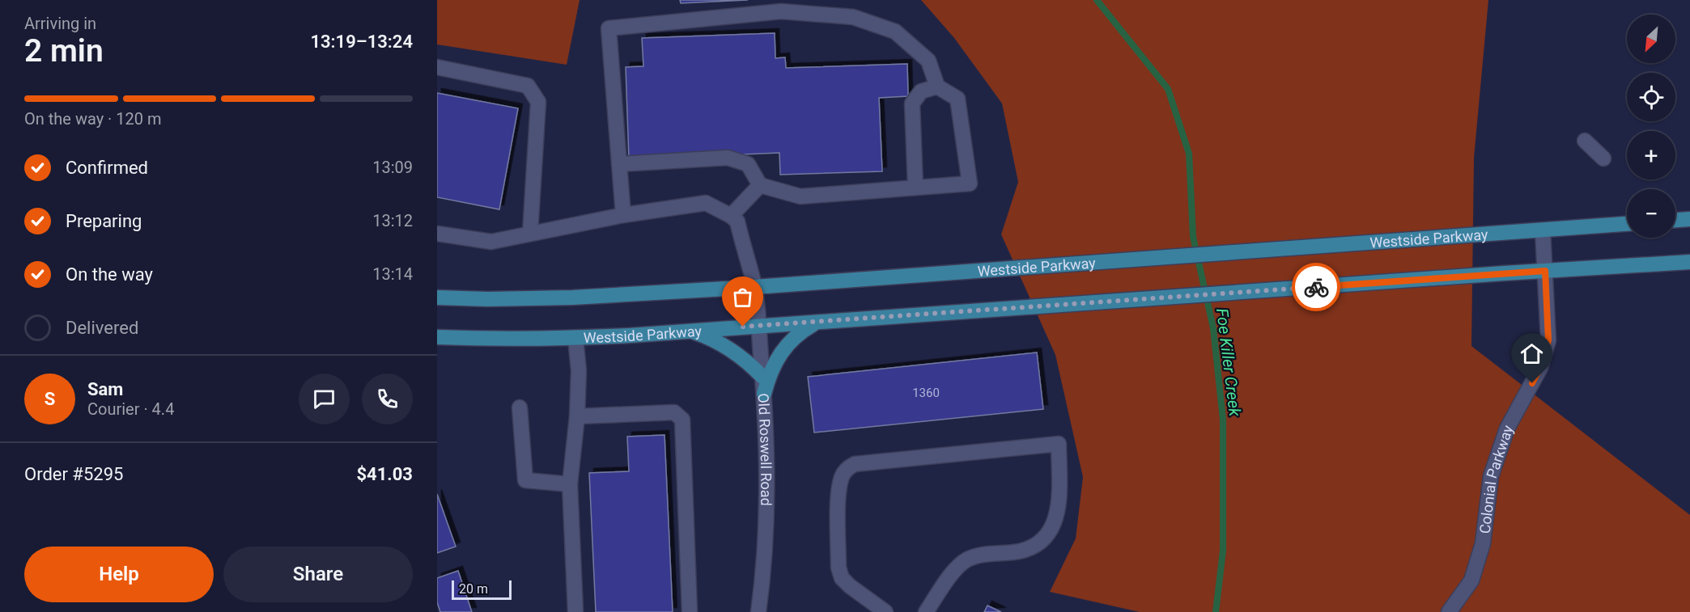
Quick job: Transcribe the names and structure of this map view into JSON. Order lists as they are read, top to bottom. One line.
{"streets":{"main road":["Westside Parkway"],"street":["Old Roswell Road","Colonial Parkway"]},"crossings":[["Westside Parkway","Old Roswell Road"],["Westside Parkway","Colonial Parkway"]],"water":["Foe Killer Creek"],"house_numbers":["1360"],"scale_bar":"20 m","north":"bottom left","page":{"heading":["2 min","Arriving in","13:19–13:24"],"panel":["Sam","Courier · 4.4","Order #5295","$41.03"],"map_buttons":["+","−"],"bar":"On the way · 120 m","list":[["Confirmed","13:09"],["Preparing","13:12"],["On the way","13:14"],"Delivered"],"round":"S","buttons":["Help","Share"],"scale":"20 m"}}
